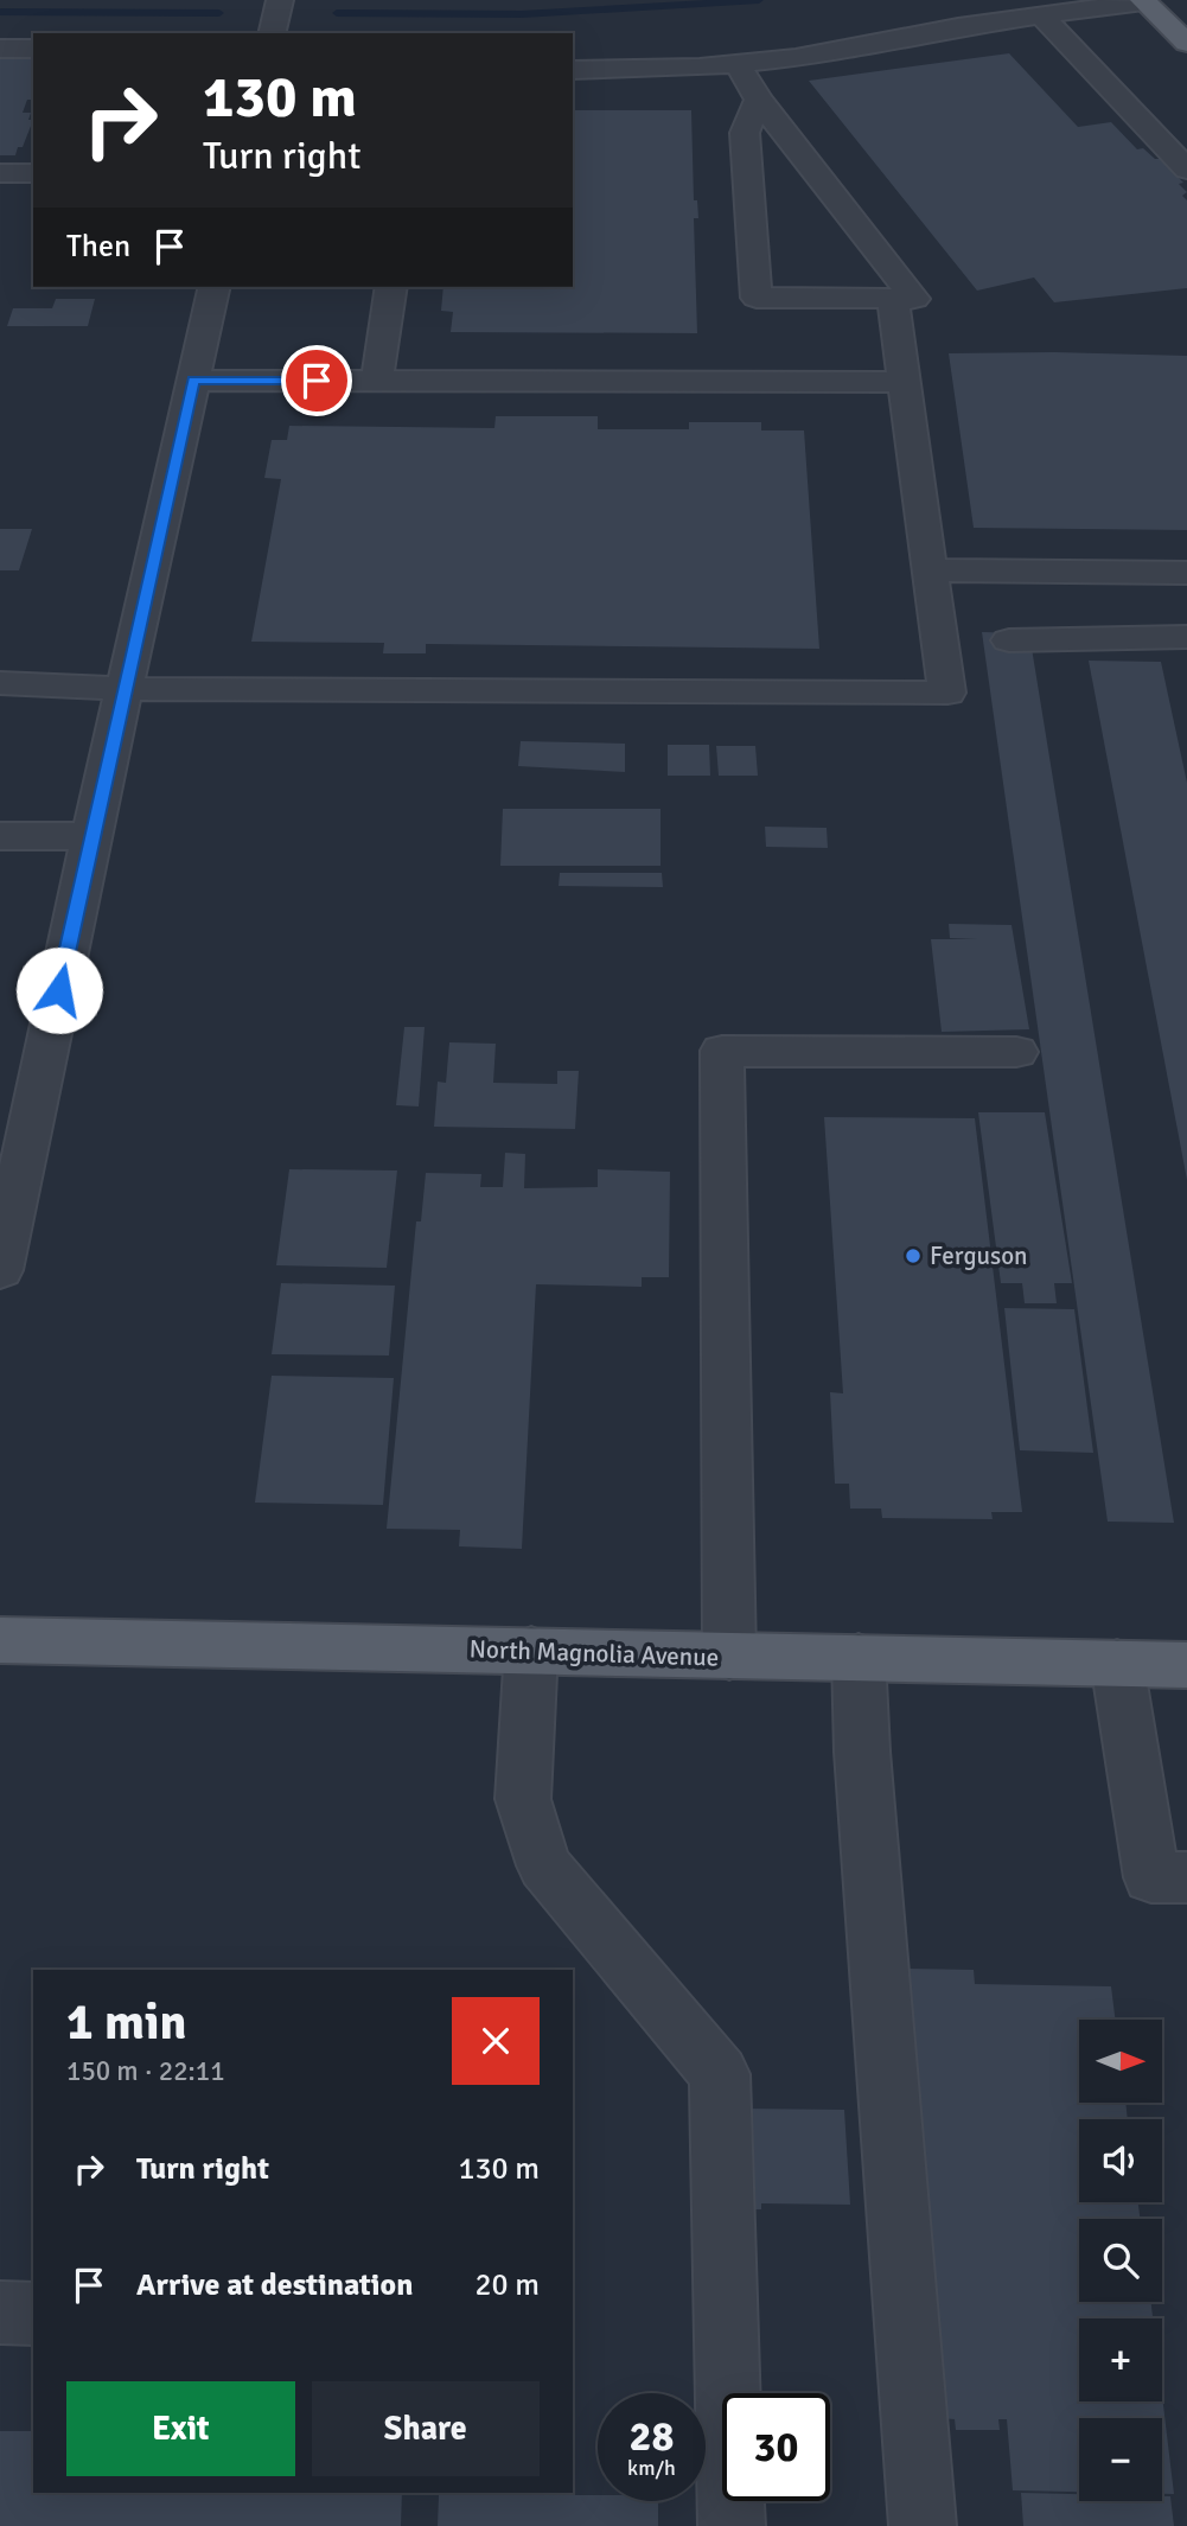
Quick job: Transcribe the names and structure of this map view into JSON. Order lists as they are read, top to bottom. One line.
{"streets":{"main road":["North Magnolia Avenue"]},"places":["Ferguson"],"north":"right","page":{"turn":["130 m","Turn right"],"then":"Then","heading":["1 min","150 m · 22:11"],"map_buttons":["+","−"],"list":[{"name":"Turn right","value":"130 m"},{"name":"Arrive at destination","value":"20 m"}],"buttons":["Exit","Share"],"speed":"28 km/h","limit":"30"}}
